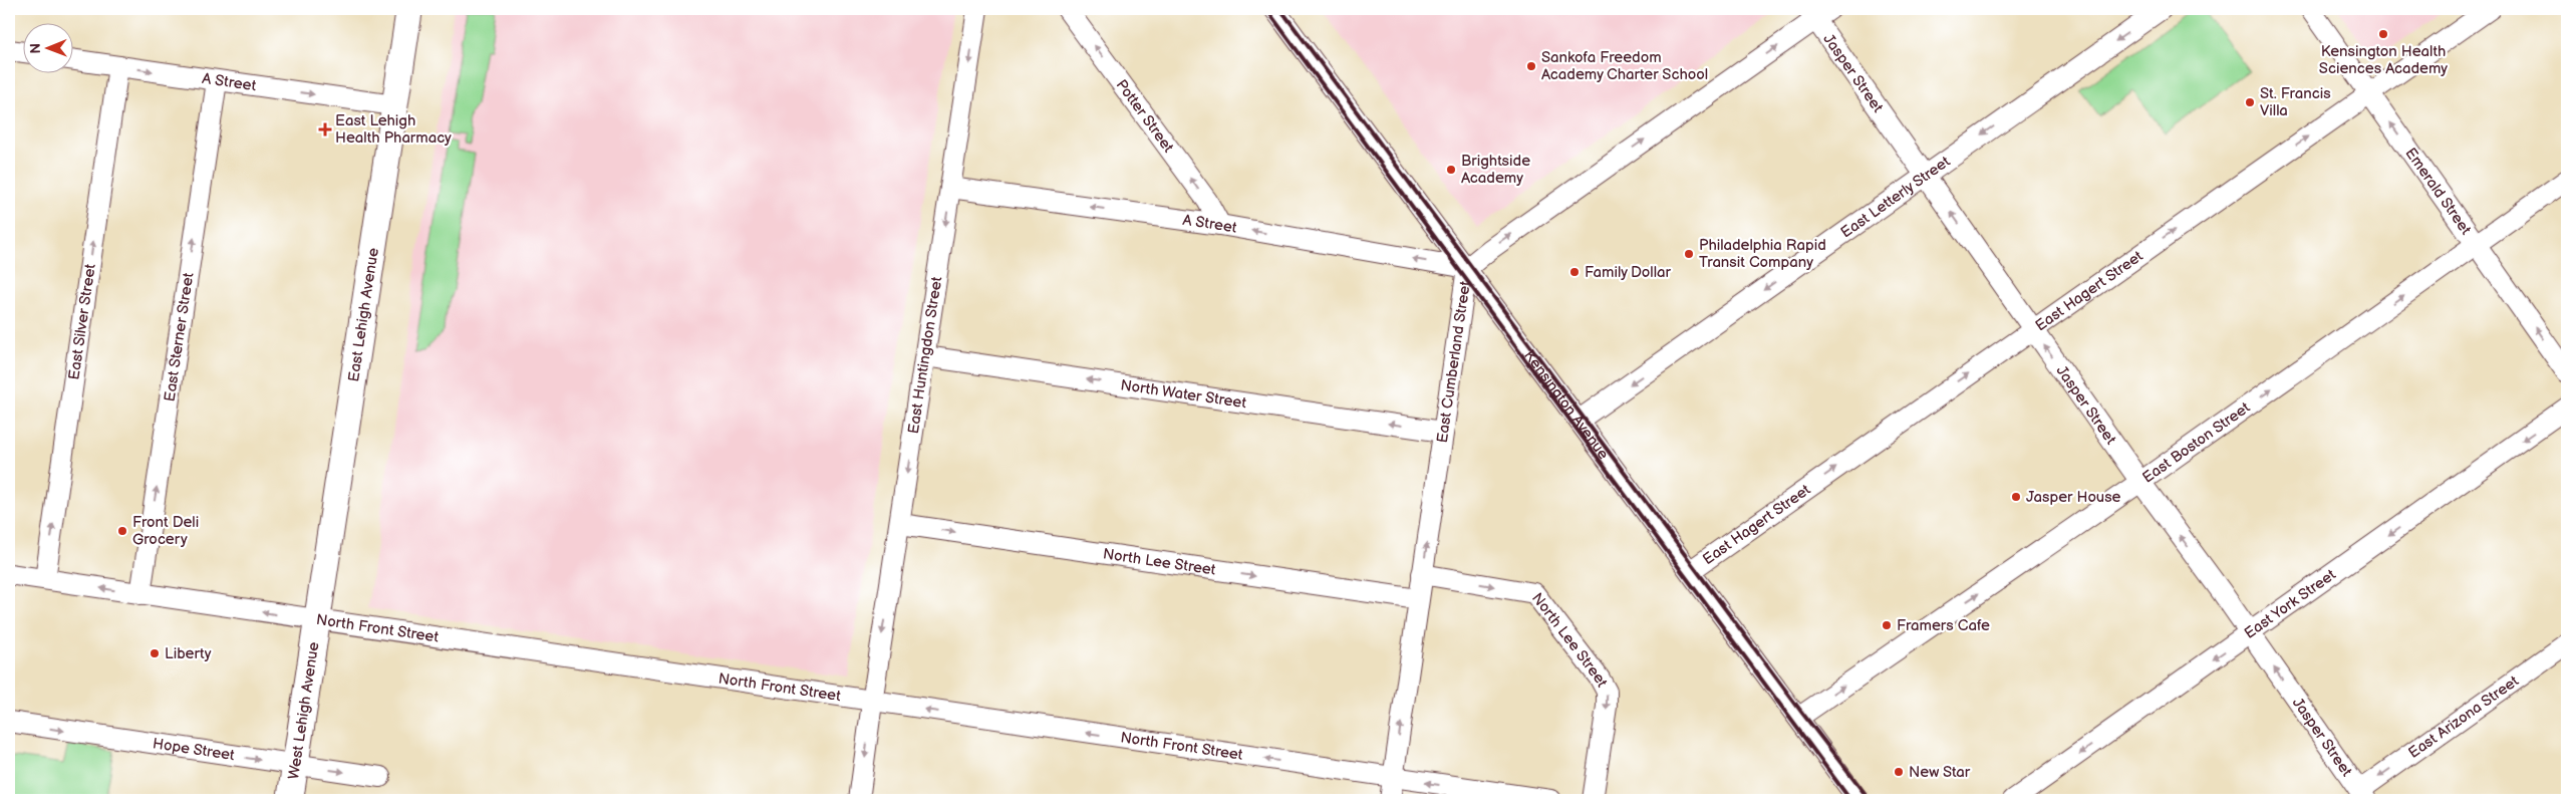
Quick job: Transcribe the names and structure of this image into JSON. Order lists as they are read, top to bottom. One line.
{"streets":{"main road":["East Lehigh Avenue","West Lehigh Avenue"],"street":["Jasper Street","A Street","Potter Street","Emerald Street","East Letterly Street","East Hagert Street","East Silver Street","East Sterner Street","East Huntingdon Street","East Cumberland Street","North Water Street","Kensington Avenue","East Boston Street","North Lee Street","East York Street","North Front Street","East Arizona Street","Hope Street"]},"crossings":[["Jasper Street","East Letterly Street"],["Jasper Street","East Hagert Street"],["Jasper Street","East Cumberland Street"],["Jasper Street","East Boston Street"],["Jasper Street","East York Street"],["Jasper Street","East Arizona Street"],["A Street","Potter Street"],["A Street","East Lehigh Avenue"],["A Street","East Silver Street"],["A Street","East Sterner Street"],["A Street","East Huntingdon Street"],["A Street","East Cumberland Street"],["A Street","Kensington Avenue"],["Emerald Street","East Hagert Street"],["Emerald Street","East Boston Street"],["East Letterly Street","Kensington Avenue"],["East Hagert Street","Kensington Avenue"],["East Lehigh Avenue","North Front Street"],["East Lehigh Avenue","West Lehigh Avenue"],["East Silver Street","North Front Street"],["East Sterner Street","North Front Street"],["East Huntingdon Street","North Water Street"],["East Huntingdon Street","North Lee Street"],["East Huntingdon Street","North Front Street"],["East Cumberland Street","North Water Street"],["East Cumberland Street","Kensington Avenue"],["East Cumberland Street","North Lee Street"],["East Cumberland Street","North Front Street"],["Kensington Avenue","East Boston Street"],["North Front Street","West Lehigh Avenue"],["West Lehigh Avenue","Hope Street"]],"one_way":["Jasper Street","Potter Street","Emerald Street","East Letterly Street","East Hagert Street","East Silver Street","East Sterner Street","East Huntingdon Street","East Cumberland Street","North Water Street","East Boston Street","North Lee Street","East York Street","North Front Street","East Arizona Street","Hope Street"],"places":{"other":["Kensington Health Sciences Academy","Sankofa Freedom Academy Charter School","St. Francis Villa","Brightside Academy","Philadelphia Rapid Transit Company","Family Dollar","Jasper House","Front Deli Grocery","Framers Cafe","Liberty","New Star"],"health":["East Lehigh Health Pharmacy"]},"north":"left"}
